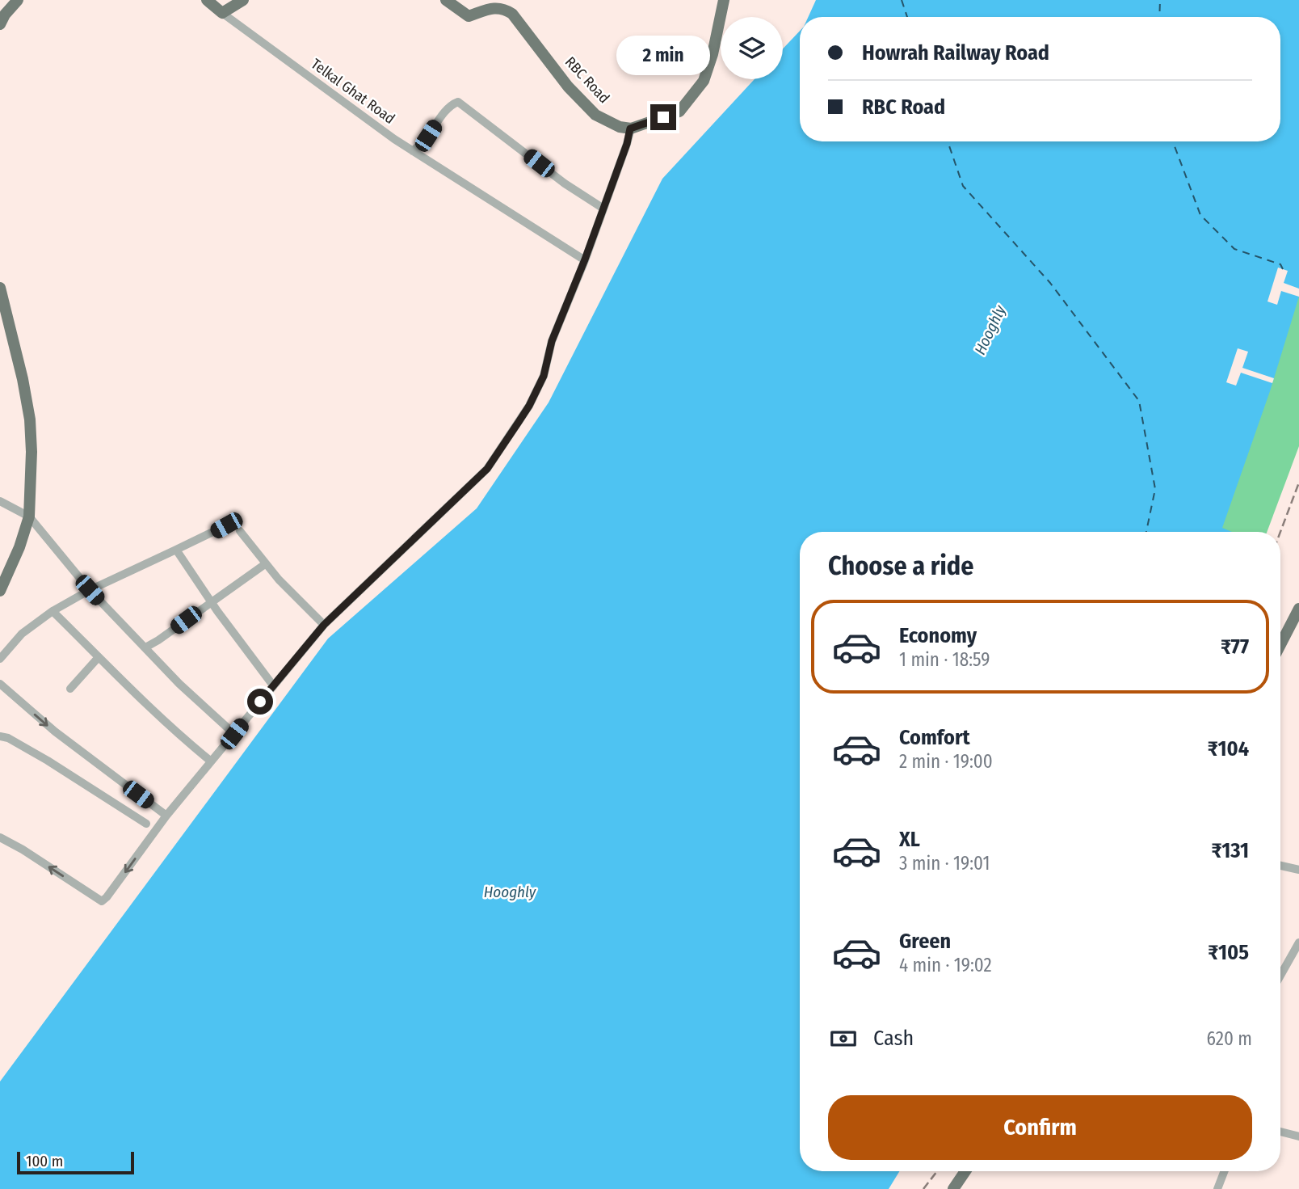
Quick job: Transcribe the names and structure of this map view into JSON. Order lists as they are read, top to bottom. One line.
{"streets":{"main road":["RBC Road"],"street":["Telkal Ghat Road"]},"water":["Hooghly"],"scale_bar":"100 m","page":{"banner":["Howrah Railway Road","RBC Road"],"bubble":"2 min","heading":"Choose a ride","list":[{"name":"Economy","note":"1 min · 18:59","value":"₹77"},{"name":"Comfort","note":"2 min · 19:00","value":"₹104"},{"name":"XL","note":"3 min · 19:01","value":"₹131"},{"name":"Green","note":"4 min · 19:02","value":"₹105"}],"pay":["Cash","620 m"],"buttons":"Confirm","scale":"100 m"}}
